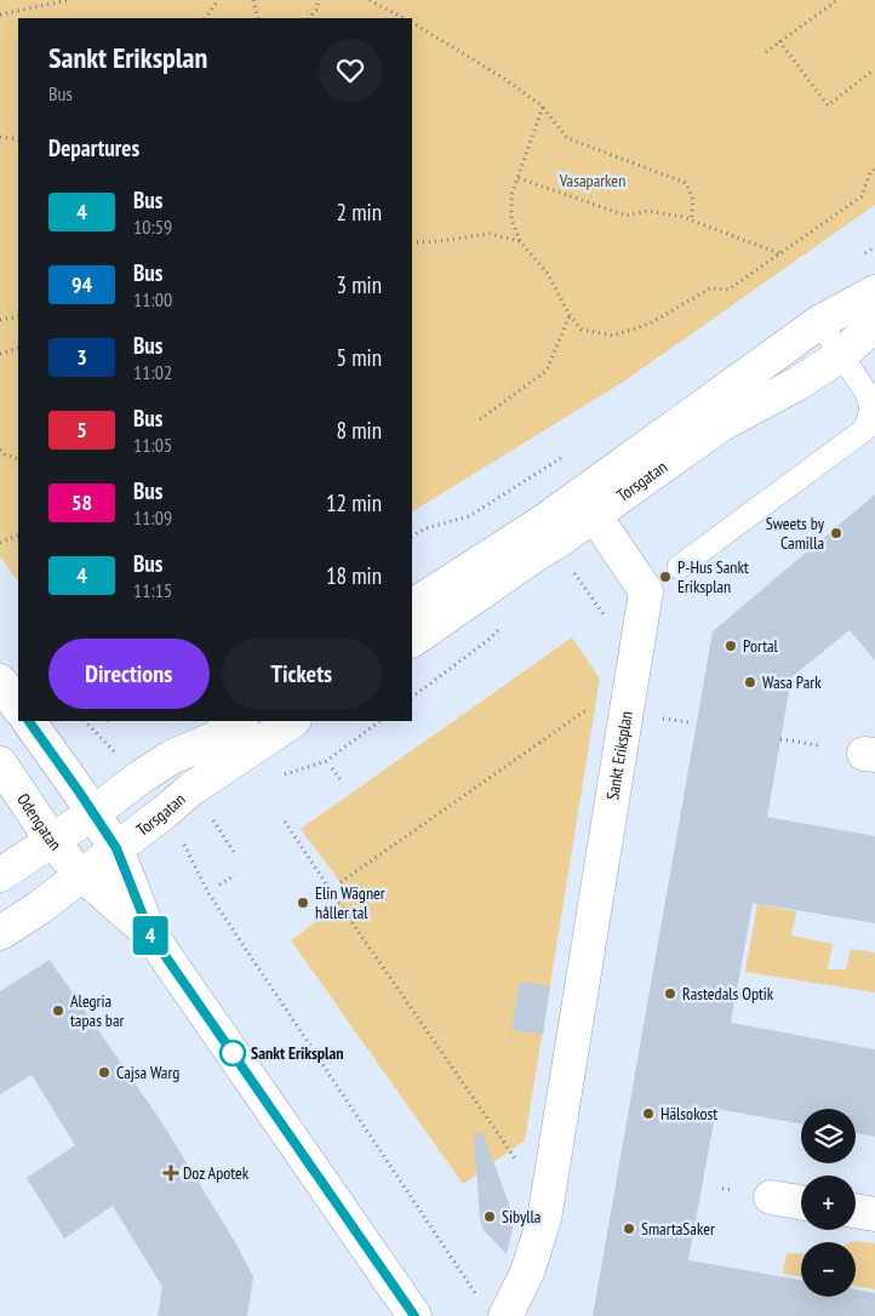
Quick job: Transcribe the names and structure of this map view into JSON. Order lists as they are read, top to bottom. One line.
{"streets":{"main road":["Torsgatan","Sankt Eriksplan","Odengatan"]},"crossings":[["Torsgatan","Sankt Eriksplan"],["Torsgatan","Odengatan"]],"parks":["Vasaparken"],"places":{"other":["Sweets by Camilla","P-Hus Sankt Eriksplan","Portal","Wasa Park","Elin Wägner håller tal","Rastedals Optik","Alegria tapas bar","Sankt Eriksplan","Cajsa Warg","Hälsokost","Sibylla","SmartaSaker"],"health":["Doz Apotek"]},"lines":["bus line 4"],"page":{"on_map":"4","heading":[["Sankt Eriksplan","Bus"],"Departures"],"list":[{"mark":"4","name":"Bus","note":"10:59","value":"2 min"},{"mark":"94","name":"Bus","note":"11:00","value":"3 min"},{"mark":"3","name":"Bus","note":"11:02","value":"5 min"},{"mark":"5","name":"Bus","note":"11:05","value":"8 min"},{"mark":"58","name":"Bus","note":"11:09","value":"12 min"},{"mark":"4","name":"Bus","note":"11:15","value":"18 min"}],"buttons":["Directions","Tickets"],"map_buttons":["+","−"]}}
